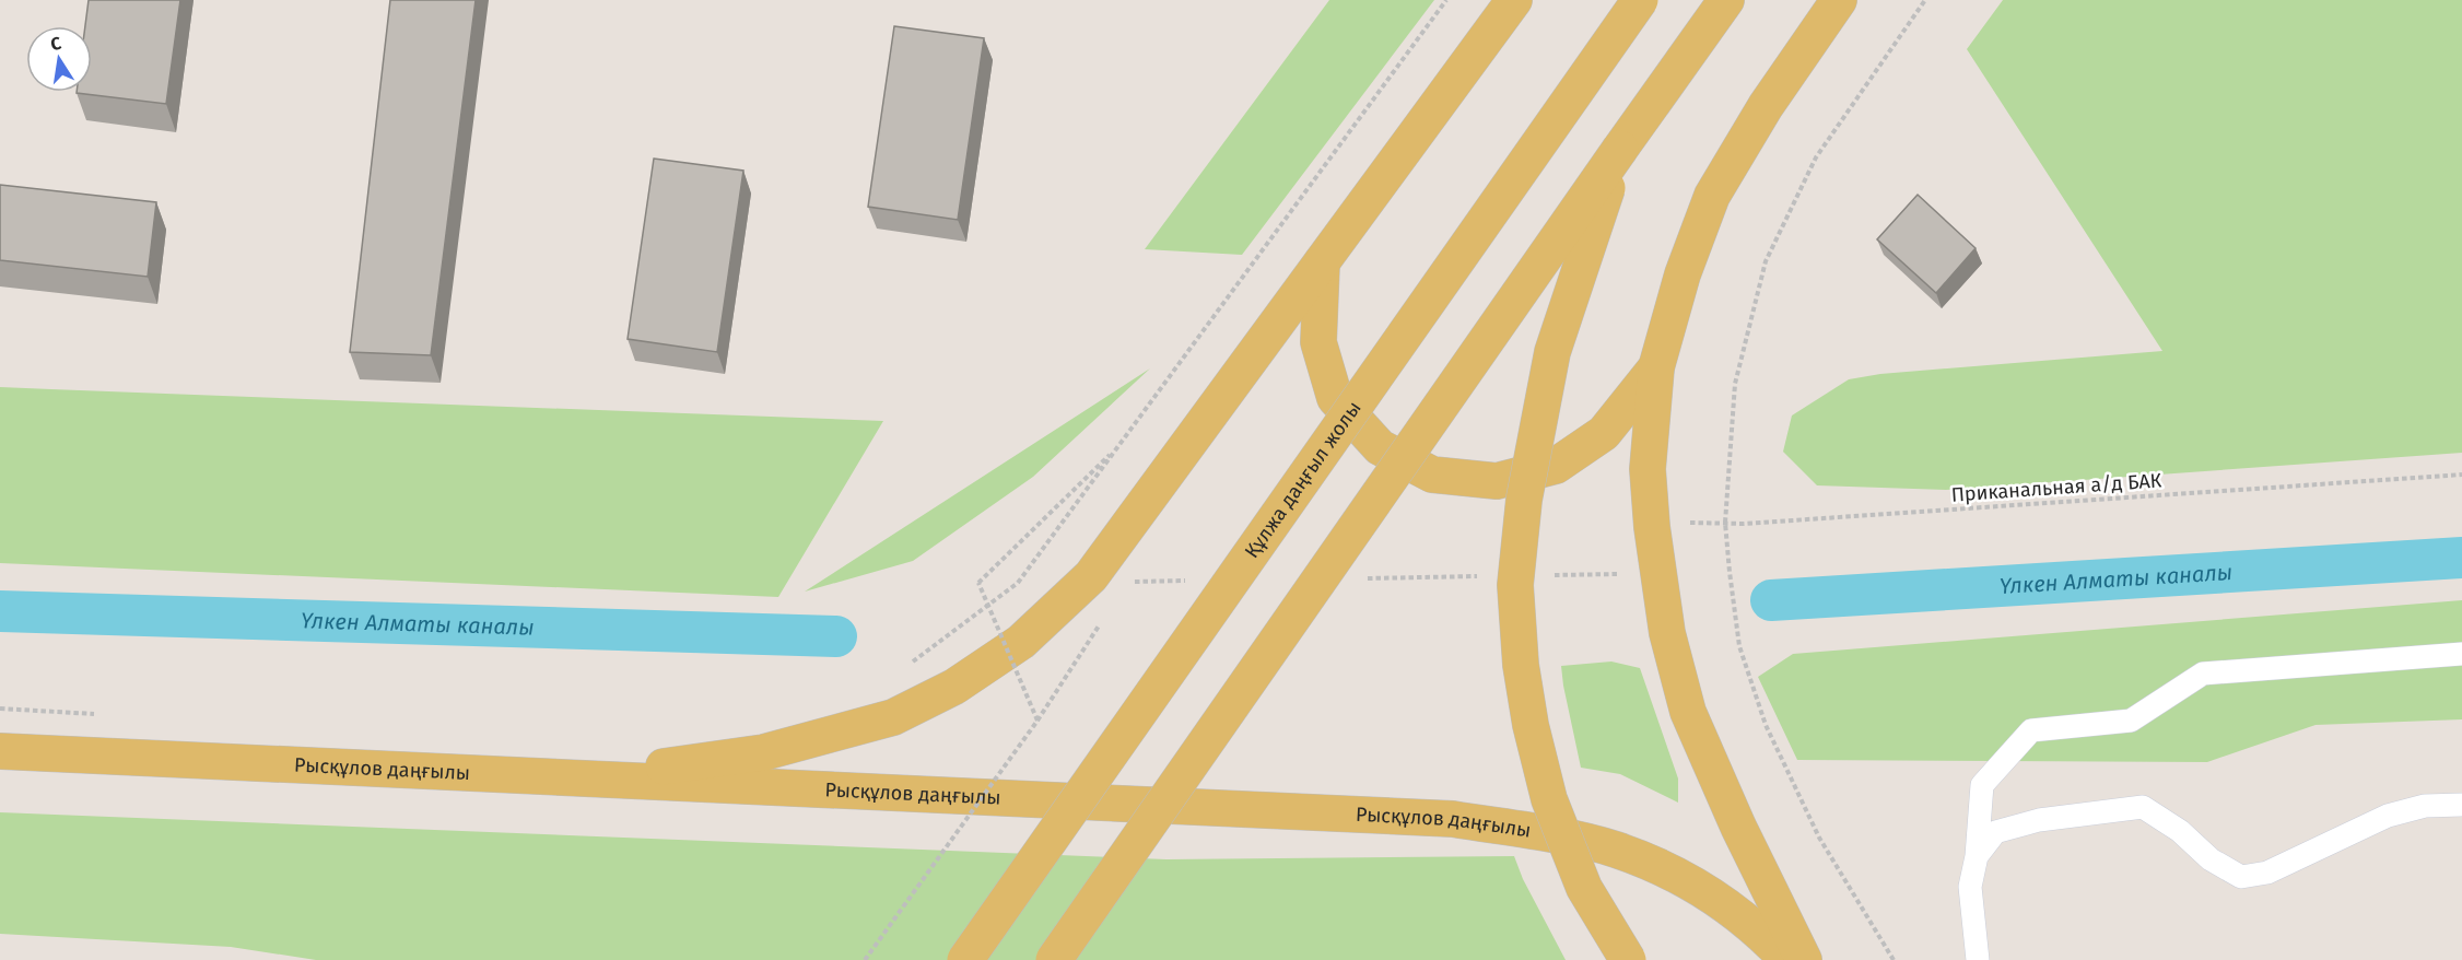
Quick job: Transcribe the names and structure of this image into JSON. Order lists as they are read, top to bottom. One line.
{"streets":{"main road":["Құлжа даңғыл жолы","Рысқұлов даңғылы"],"path":["Приканальная а/д БАК"]},"water":["Үлкен Алматы каналы"],"north":"top"}
